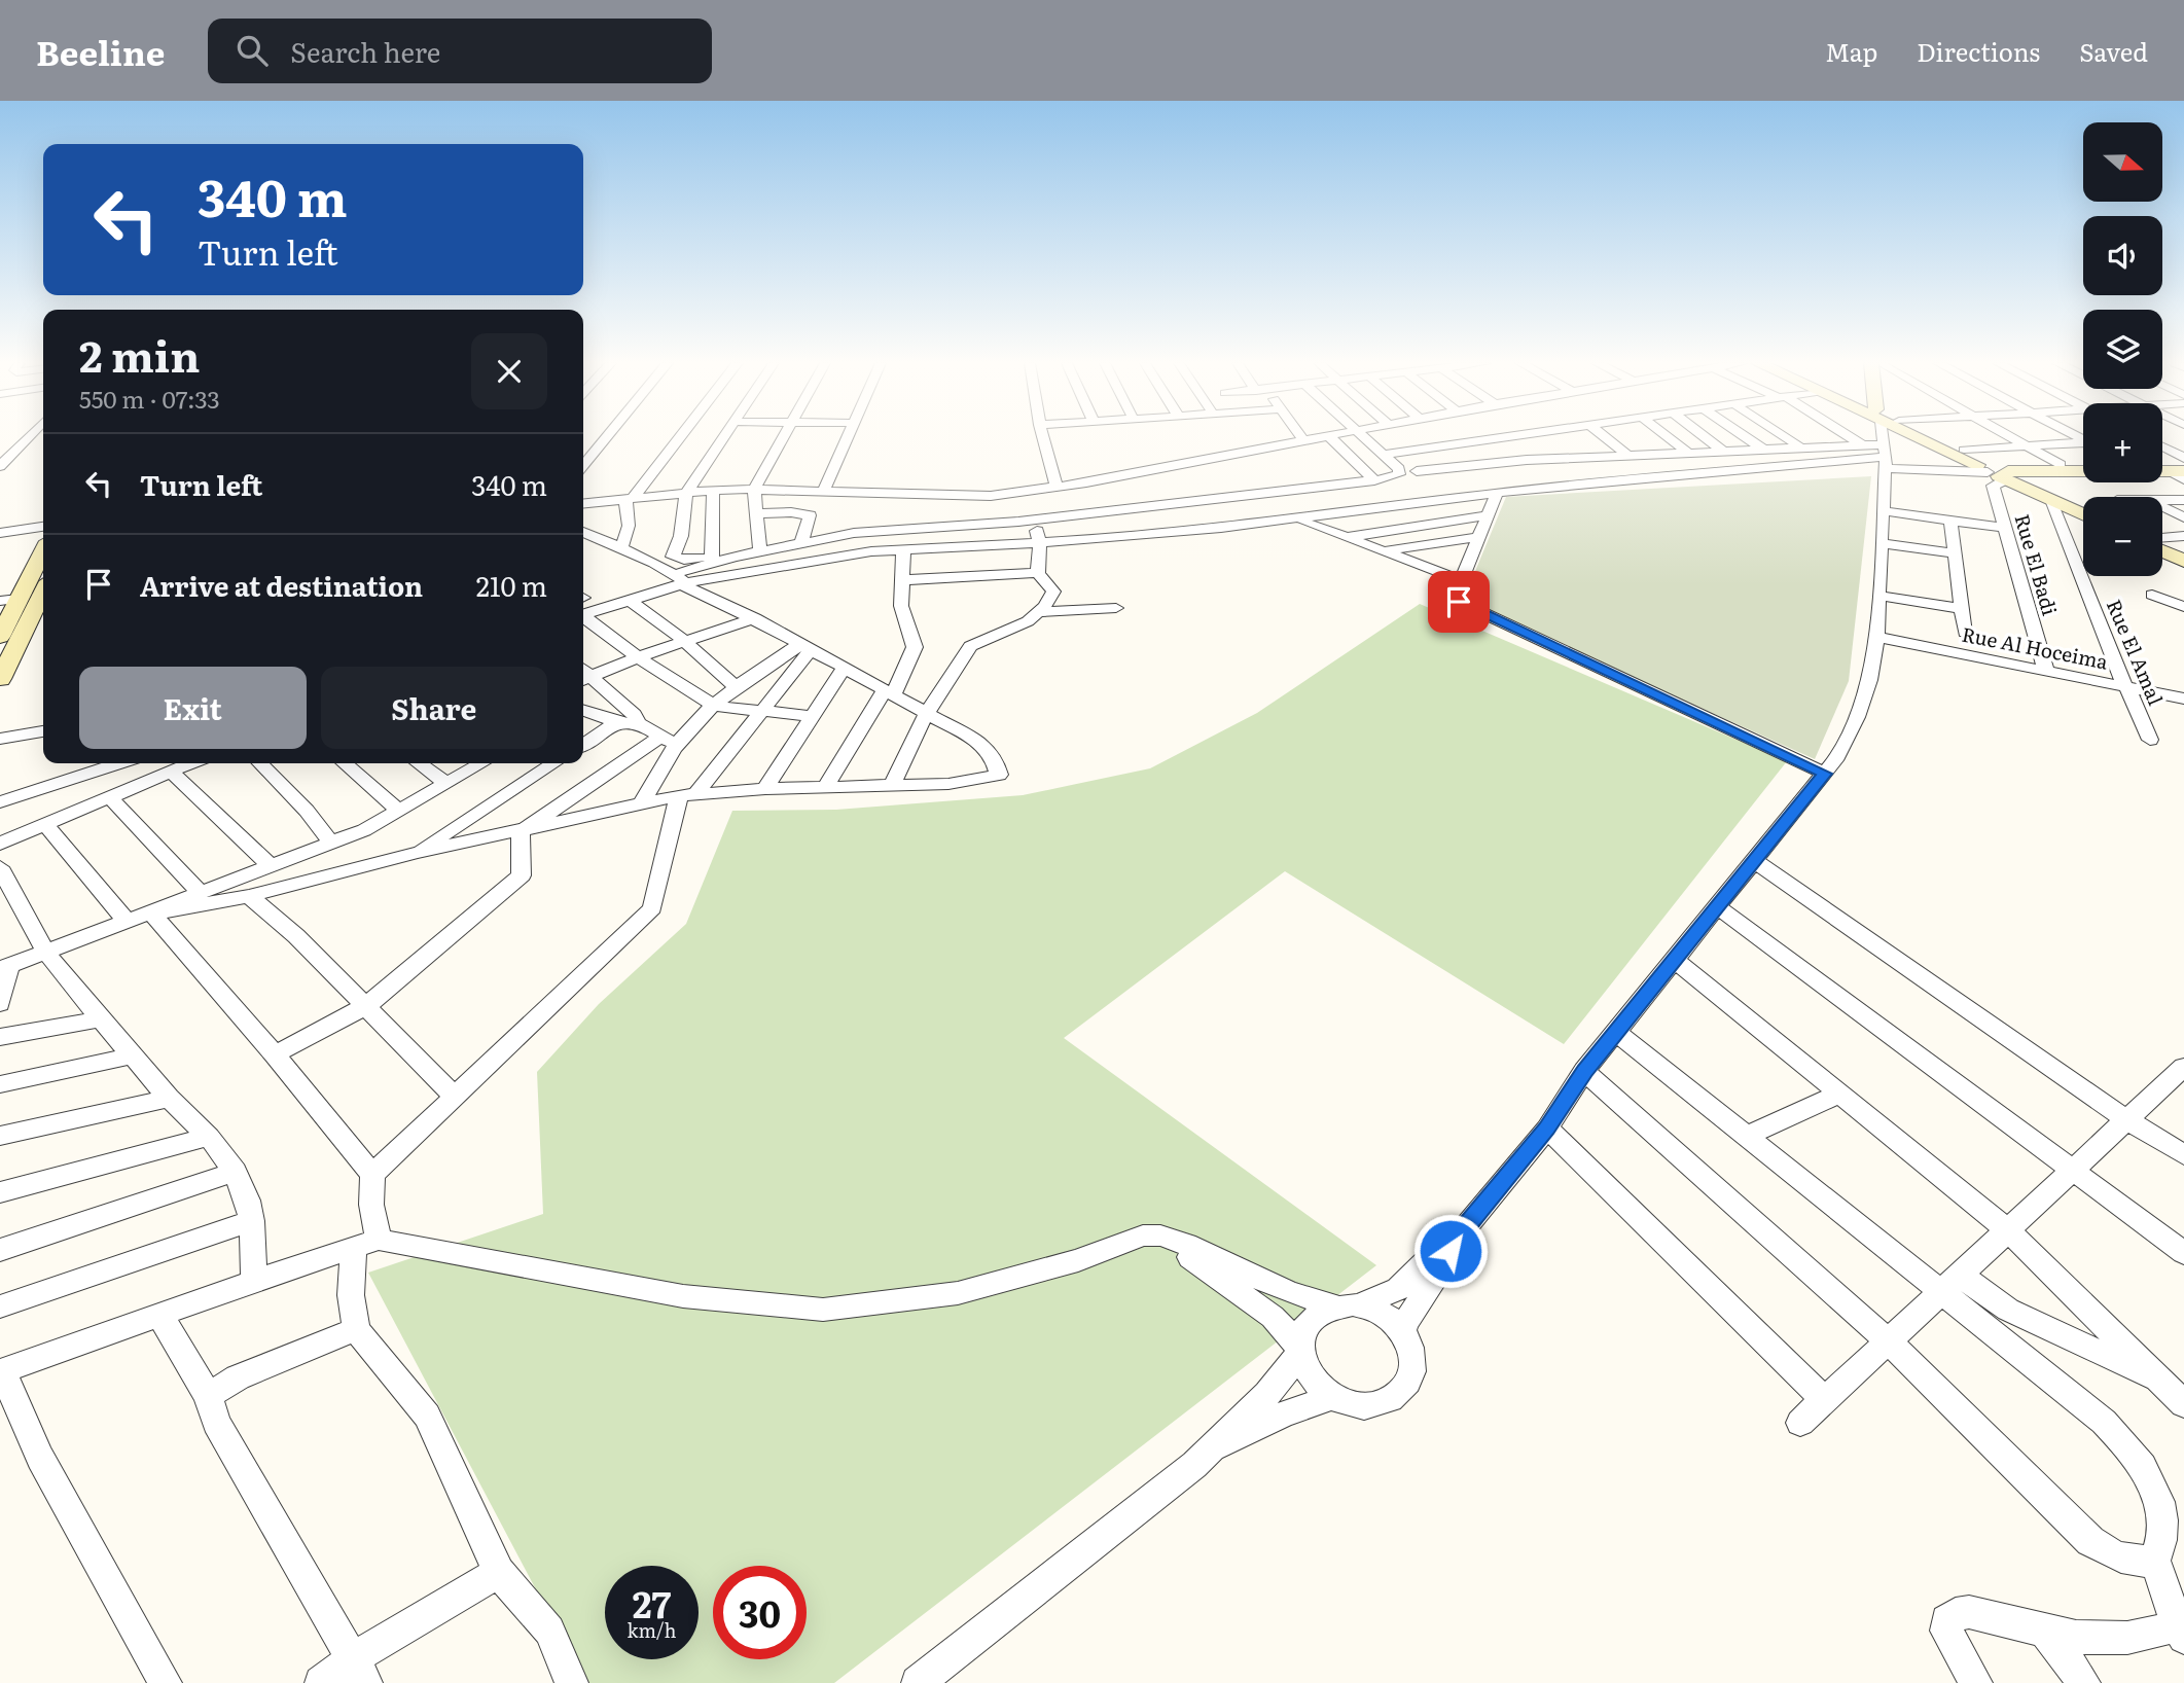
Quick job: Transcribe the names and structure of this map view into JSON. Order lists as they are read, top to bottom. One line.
{"streets":{"street":["Rue El Badi","Rue Al Hoceima","Rue El Amal"]},"crossings":[["Rue El Badi","Rue Al Hoceima"],["Rue Al Hoceima","Rue El Amal"]],"north":"right","page":{"header":"Beeline","search":"Search here","nav":["Map","Directions","Saved"],"map_buttons":["+","−"],"turn":["340 m","Turn left"],"heading":["2 min","550 m · 07:33"],"list":[{"name":"Turn left","value":"340 m"},{"name":"Arrive at destination","value":"210 m"}],"buttons":["Exit","Share"],"speed":"27 km/h","limit":"30"}}
